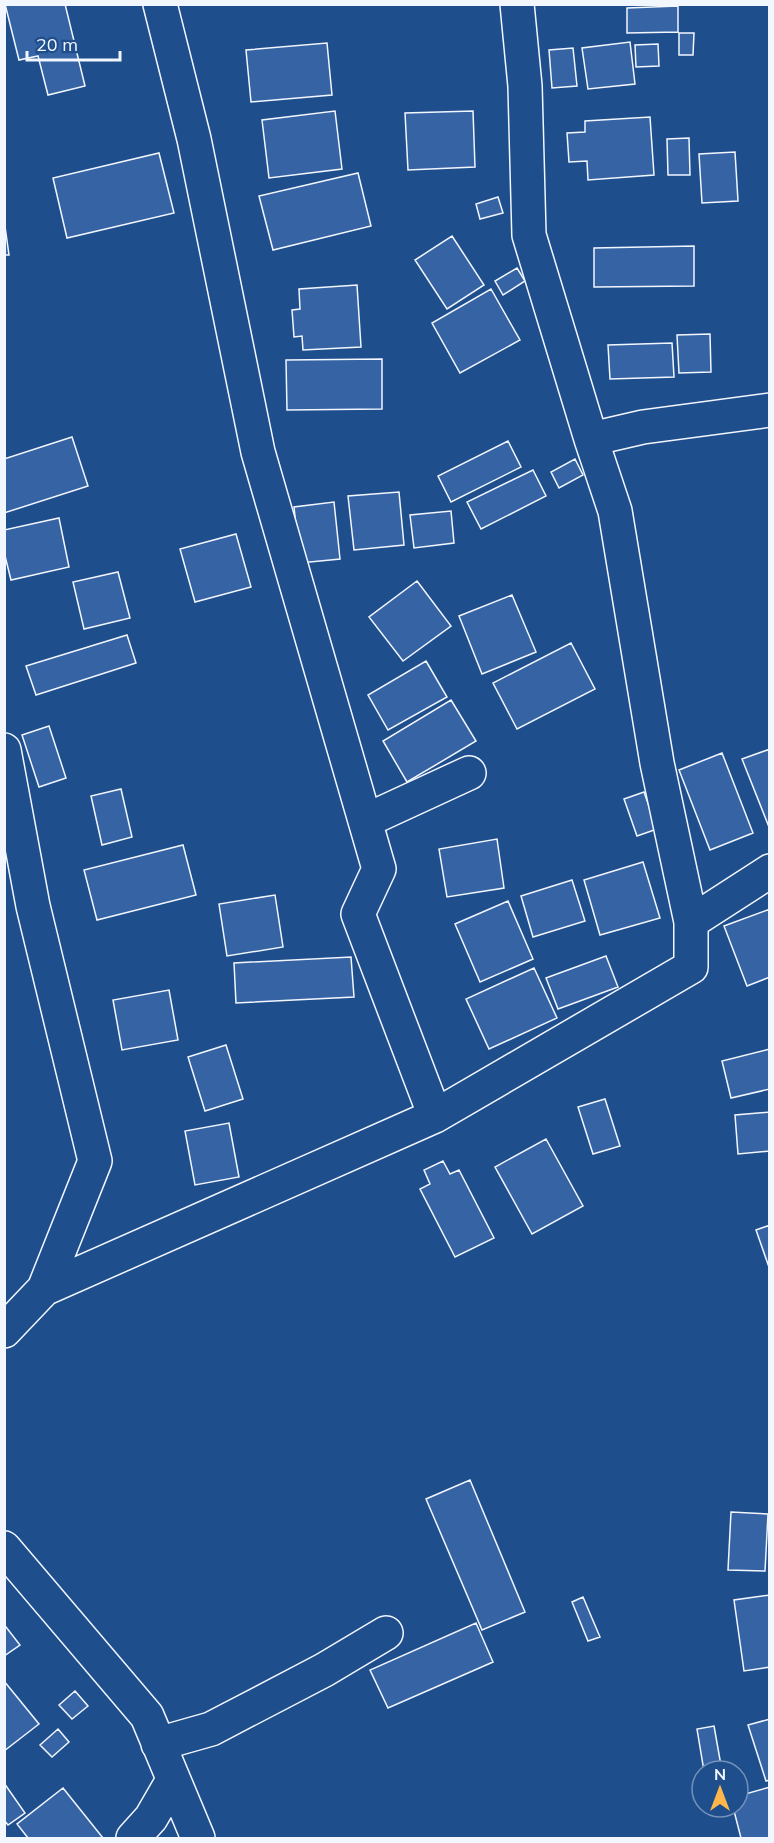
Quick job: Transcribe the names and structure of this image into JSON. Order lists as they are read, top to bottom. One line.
{"scale_bar":"20 m","north":"top"}
